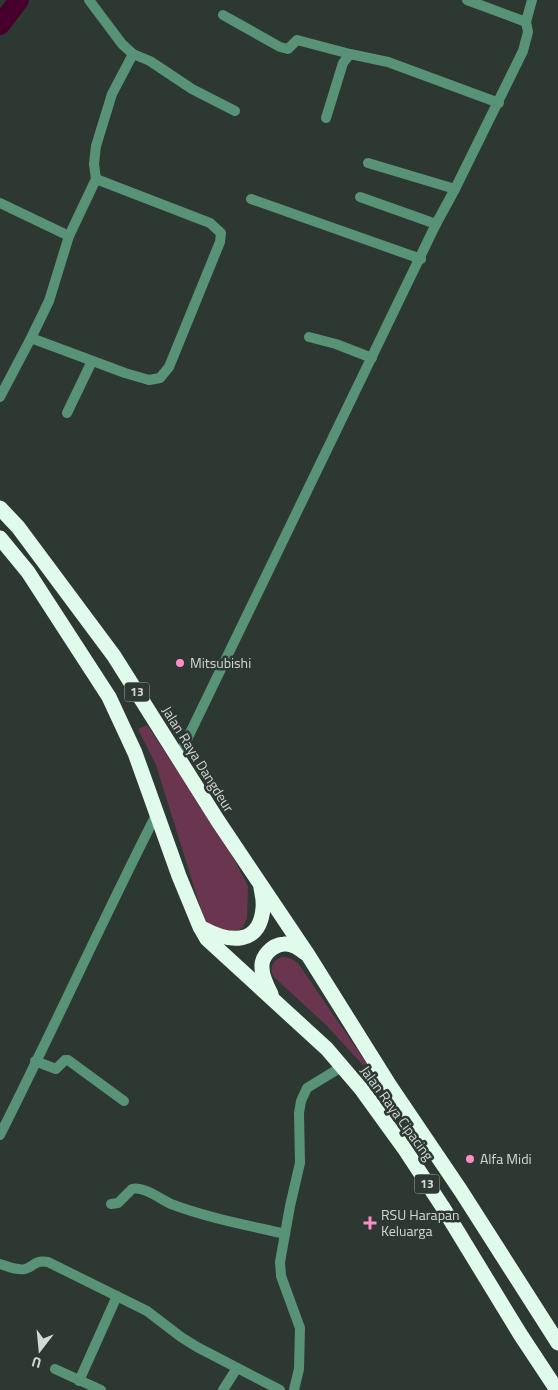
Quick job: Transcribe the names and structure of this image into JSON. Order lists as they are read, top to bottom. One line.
{"streets":{"highway":["13","Jalan Raya Dangdeur","Jalan Raya Cipacing"]},"crossings":[["13","Jalan Raya Dangdeur"],["13","Jalan Raya Cipacing"]],"places":{"other":["Mitsubishi","Alfa Midi"],"health":["RSU Harapan Keluarga"]},"north":"bottom"}
